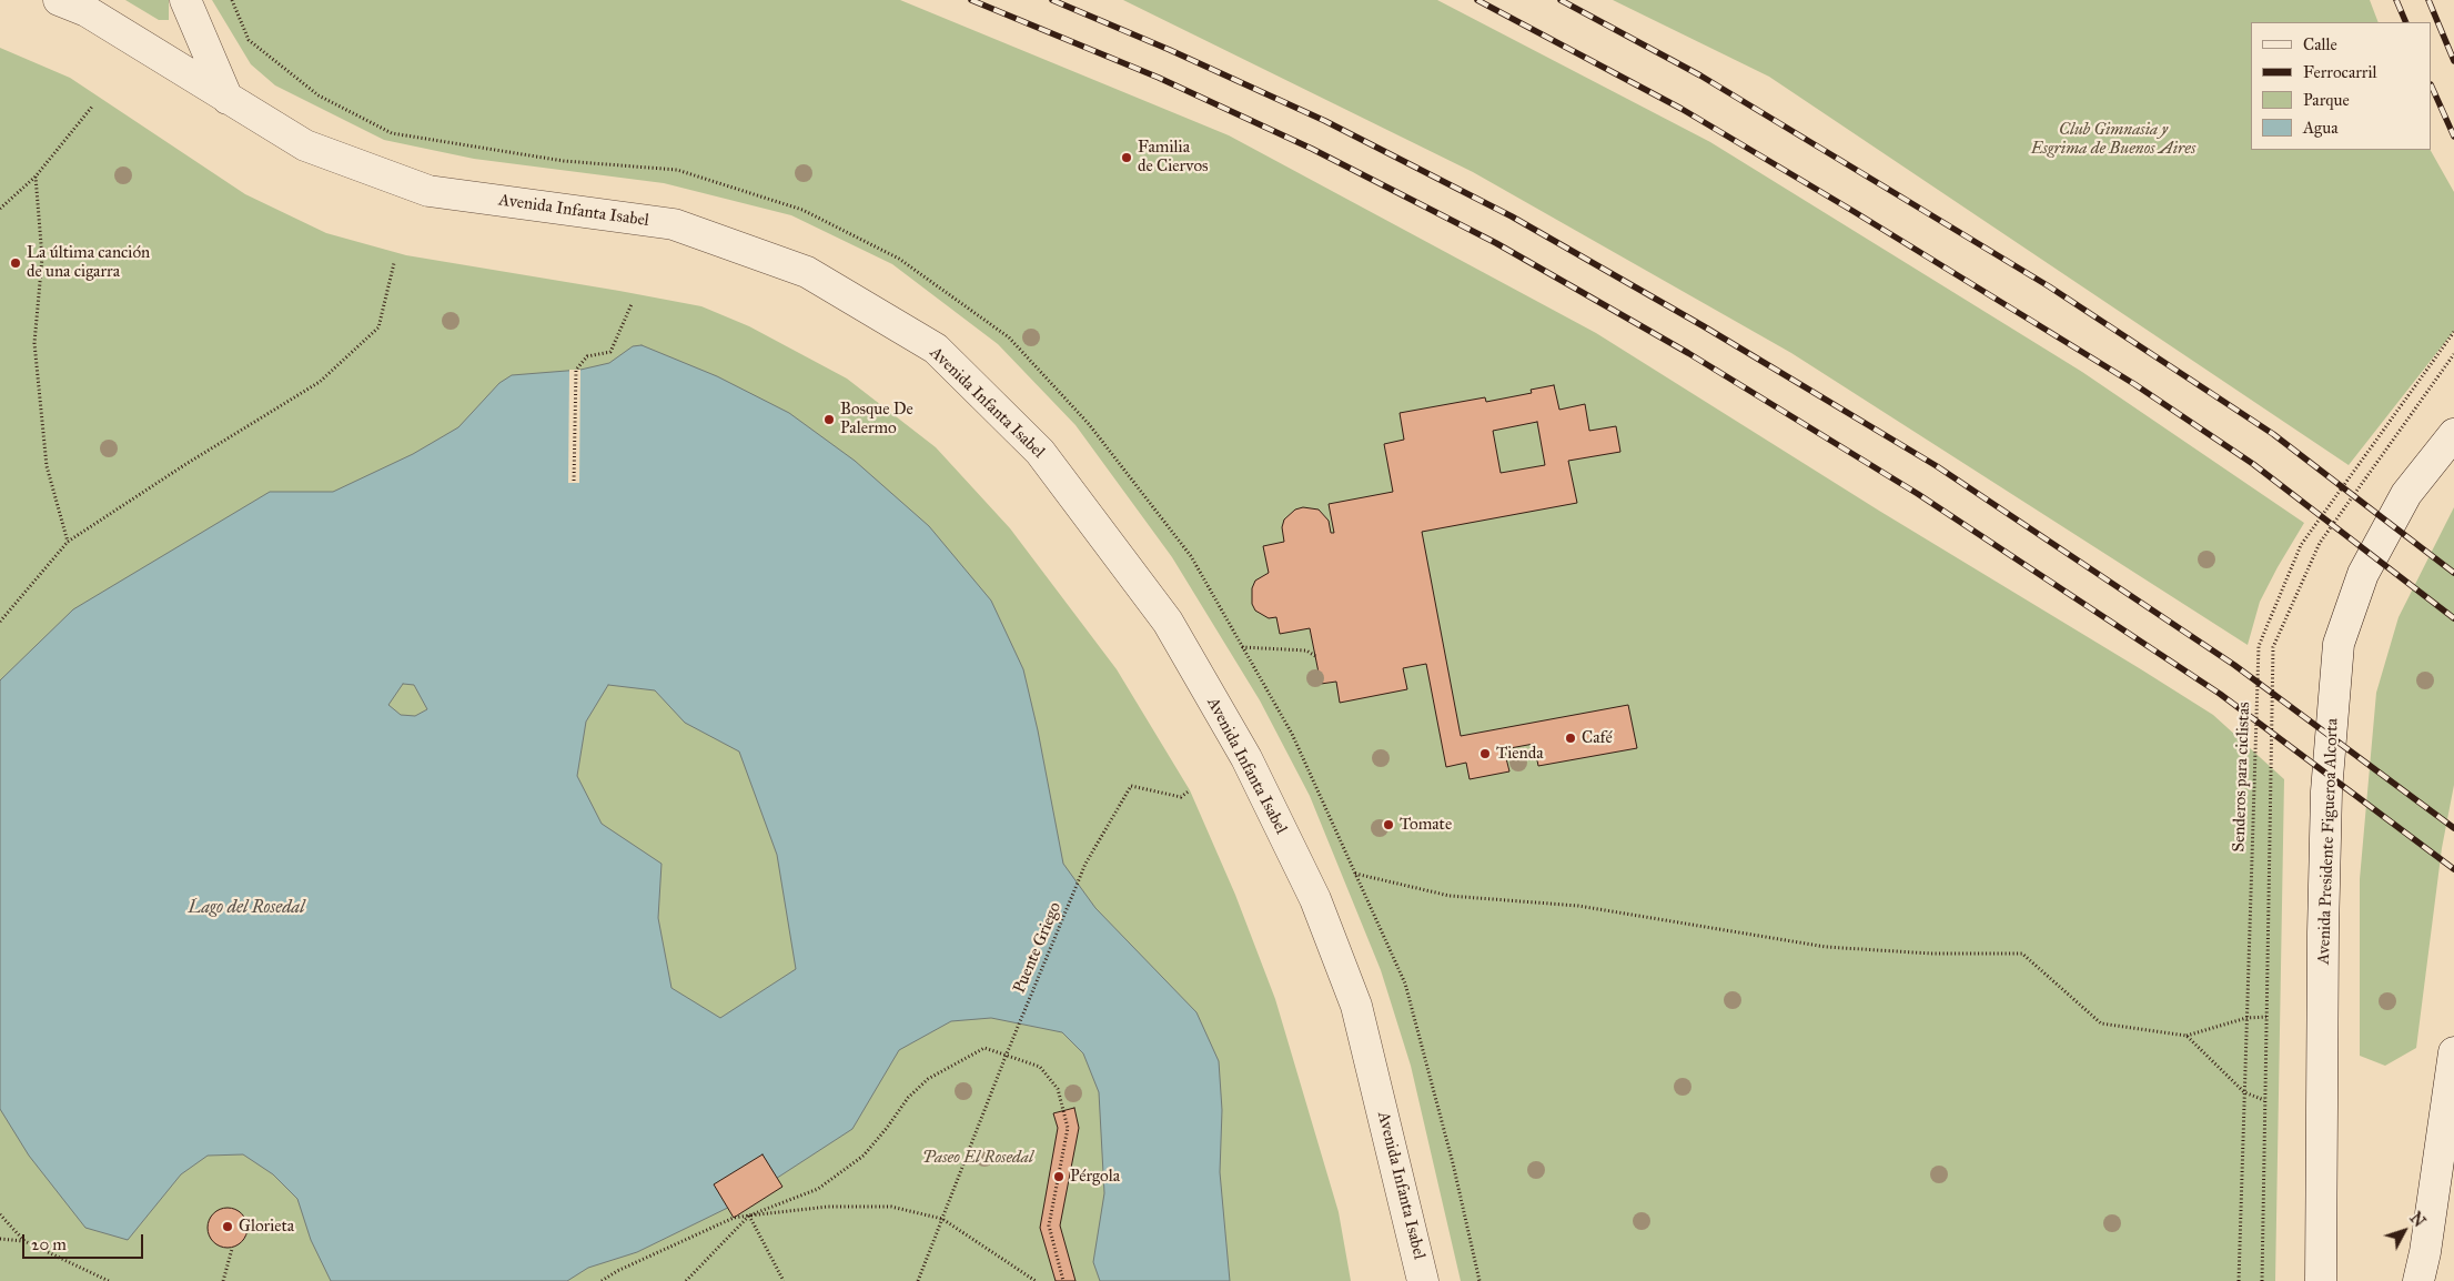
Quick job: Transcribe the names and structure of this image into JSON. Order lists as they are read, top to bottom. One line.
{"streets":{"street":["Avenida Infanta Isabel","Avenida Presidente Figueroa Alcorta"],"path":["Senderos para ciclistas","Puente Griego"]},"water":["Lago del Rosedal"],"parks":["Club Gimnasia y Esgrima de Buenos Aires","Paseo El Rosedal"],"places":["Familia de Ciervos","La última canción de una cigarra","Bosque De Palermo","Café","Tienda","Tomate","Pérgola","Glorieta"],"legend":["Calle","Ferrocarril","Parque","Agua"],"scale_bar":"20 m","north":"top right"}
